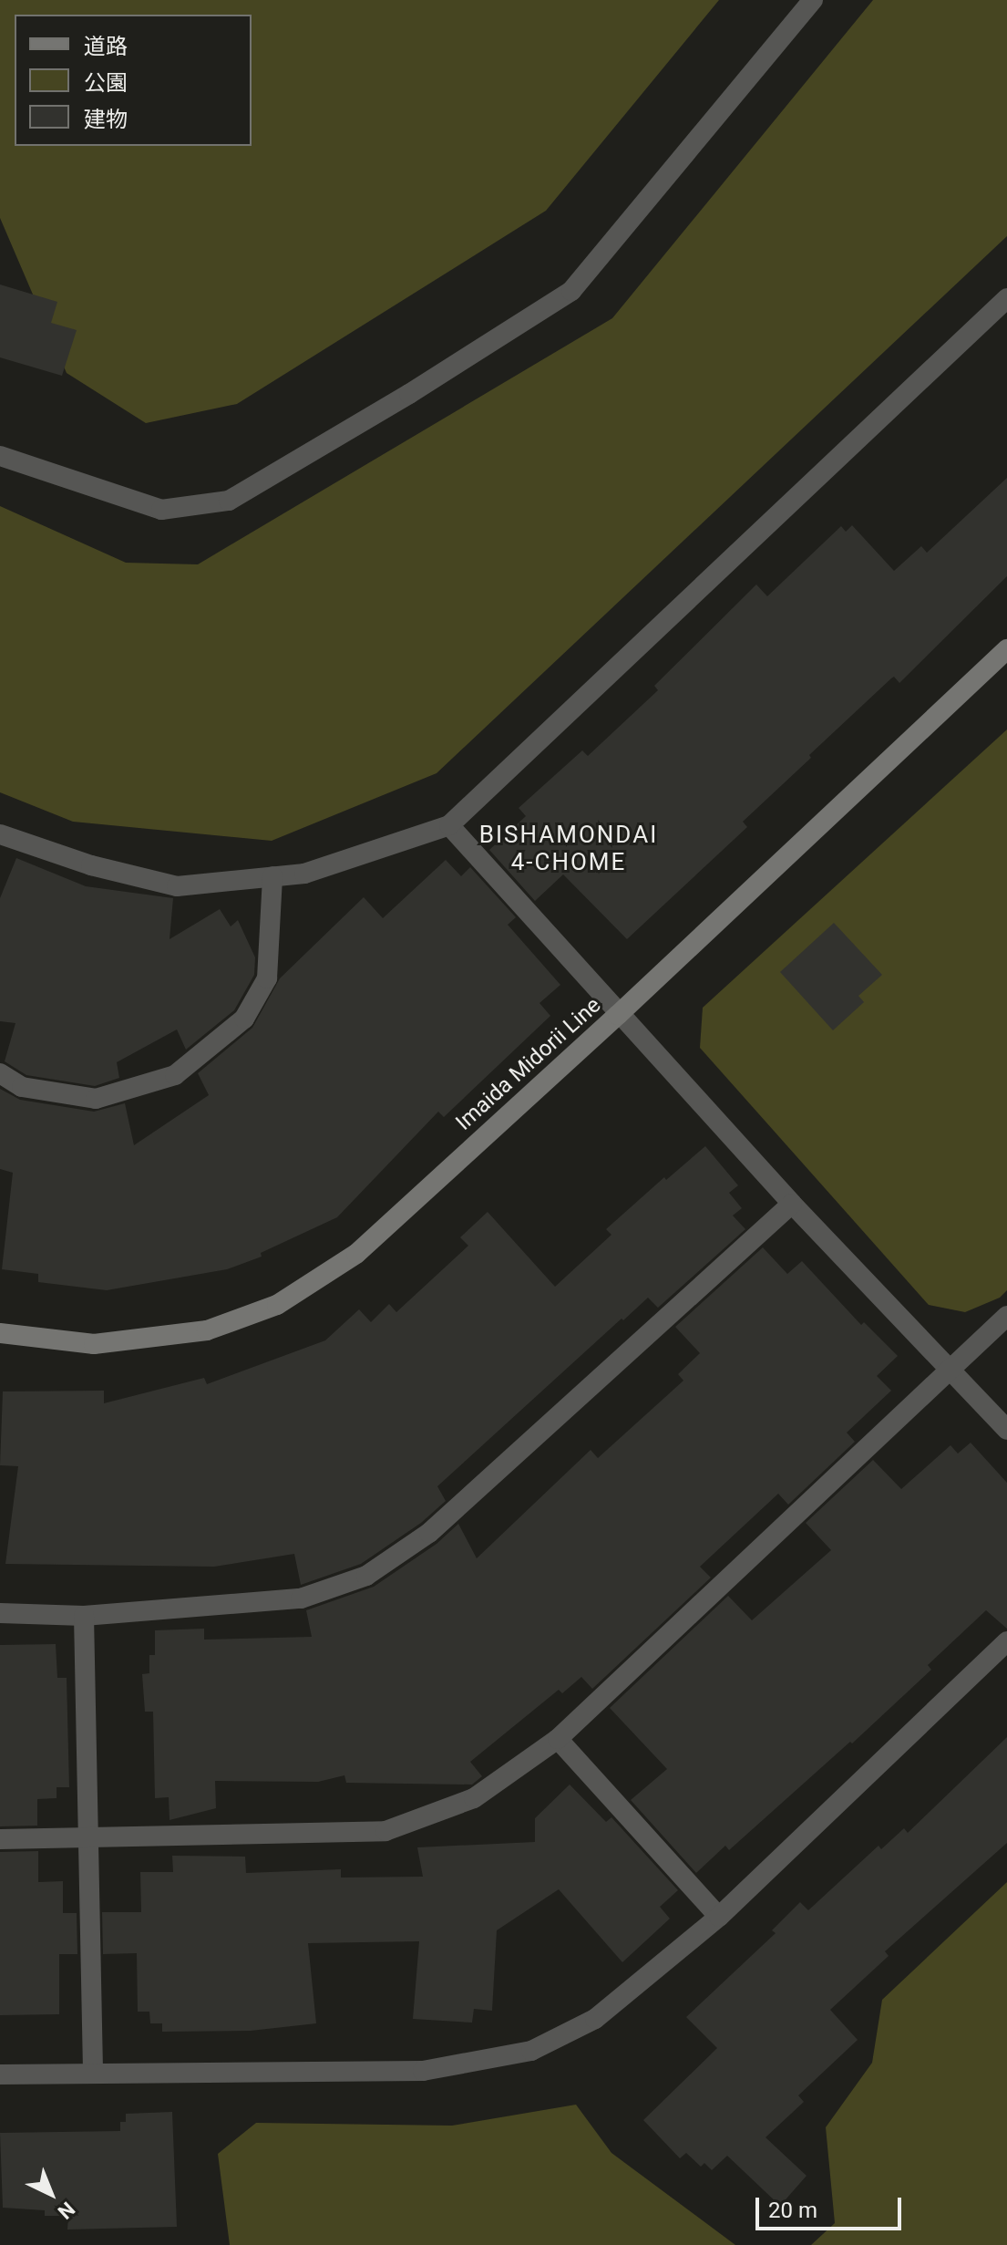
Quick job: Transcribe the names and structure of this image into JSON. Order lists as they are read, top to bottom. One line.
{"streets":{"main road":["Imaida Midorii Line"]},"districts":["BISHAMONDAI 4-CHOME"],"legend":["道路","公園","建物"],"scale_bar":"20 m","north":"bottom right"}
